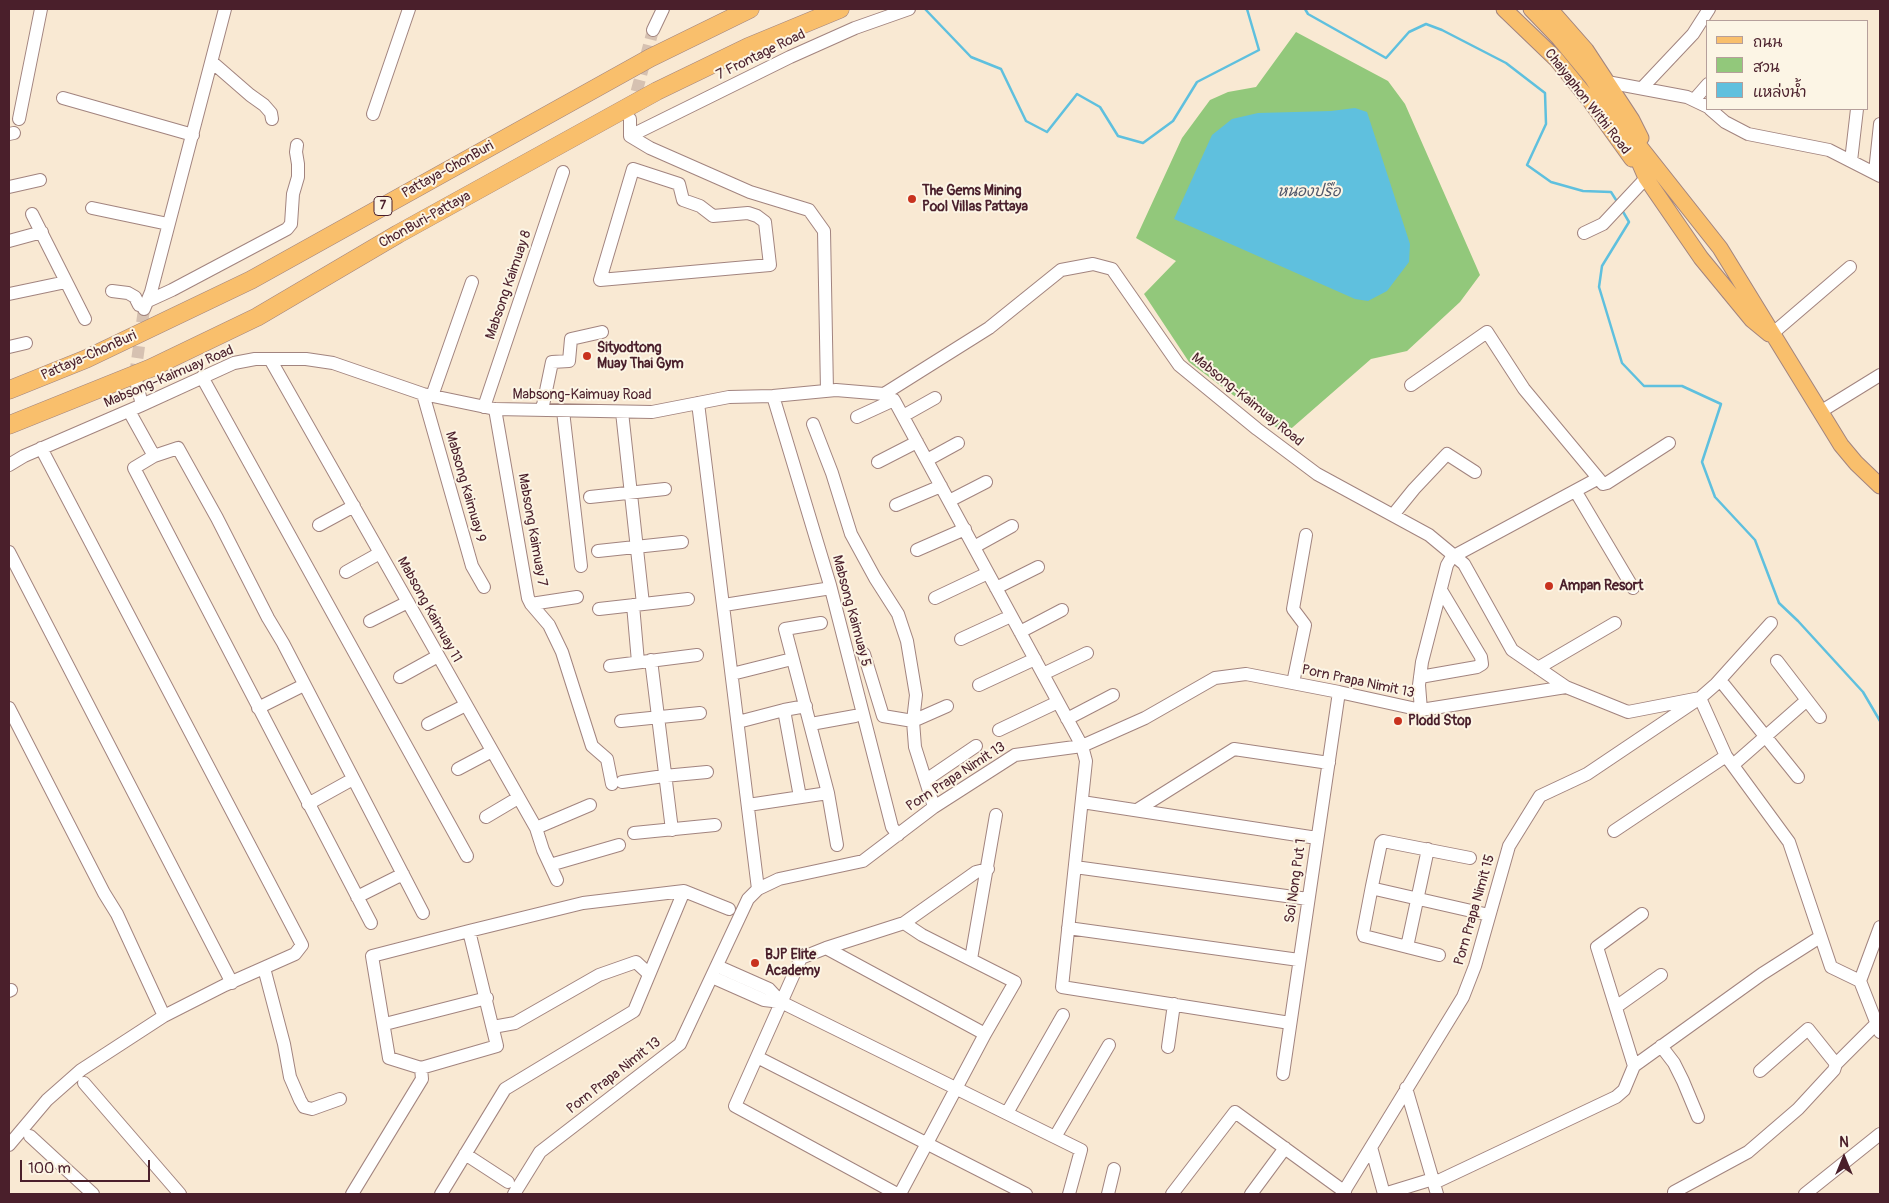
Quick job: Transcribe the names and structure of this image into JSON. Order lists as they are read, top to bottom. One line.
{"streets":{"highway":["Pattaya-ChonBuri","7","ChonBuri-Pattaya"],"main road":["Chaiyaphon Withi Road"],"street":["7 Frontage Road","Mabsong Kaimuay 8","Mabsong-Kaimuay Road","Mabsong Kaimuay 9","Mabsong Kaimuay 7","Mabsong Kaimuay 11","Mabsong Kaimuay 5","Porn Prapa Nimit 13","Soi Nong Put 1","Porn Prapa Nimit 15"]},"crossings":[["Mabsong Kaimuay 8","Mabsong-Kaimuay Road"],["Mabsong Kaimuay 8","Mabsong Kaimuay 7"],["Mabsong-Kaimuay Road","Mabsong Kaimuay 9"],["Mabsong-Kaimuay Road","Mabsong Kaimuay 7"],["Mabsong-Kaimuay Road","Mabsong Kaimuay 11"],["Mabsong-Kaimuay Road","Mabsong Kaimuay 5"],["Mabsong-Kaimuay Road","Porn Prapa Nimit 13"],["Mabsong-Kaimuay Road","Porn Prapa Nimit 15"],["Mabsong Kaimuay 5","Porn Prapa Nimit 13"],["Porn Prapa Nimit 13","Soi Nong Put 1"]],"water":["หนองปรือ"],"places":["The Gems Mining Pool Villas Pattaya","Sityodtong Muay Thai Gym","Ampan Resort","Plodd Stop","BJP Elite Academy"],"legend":["ถนน","สวน","แหล่งน้ำ"],"scale_bar":"100 m","north":"top"}
